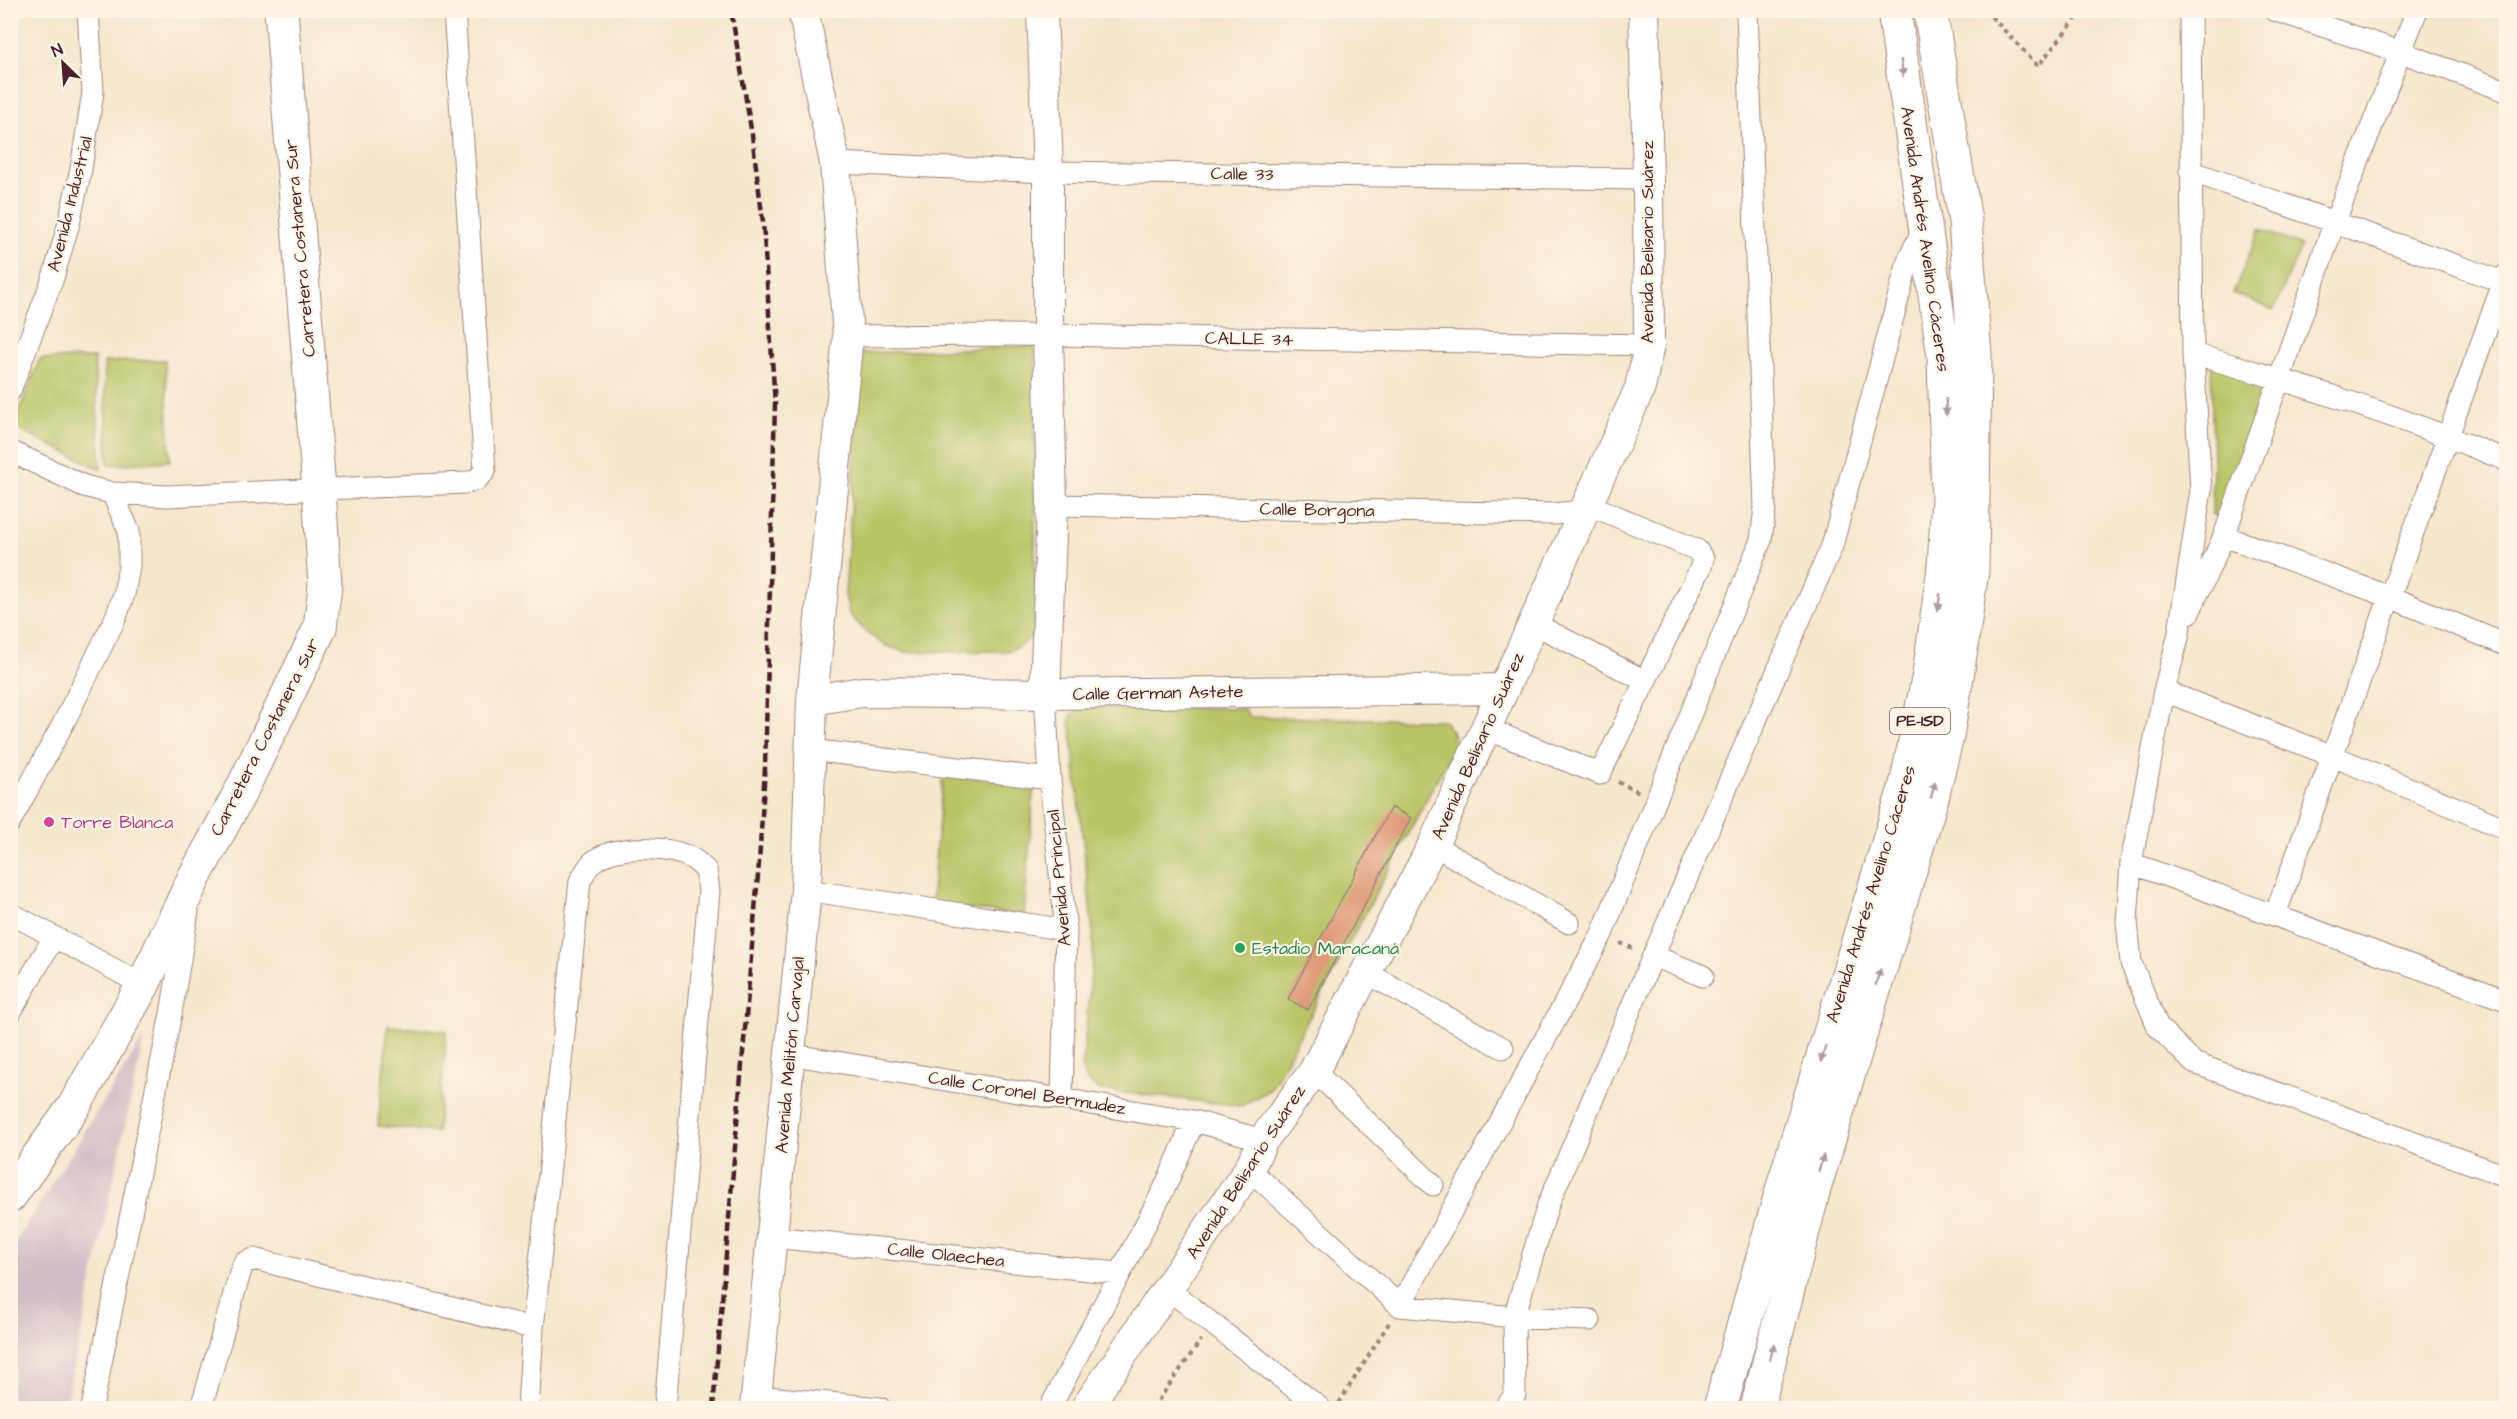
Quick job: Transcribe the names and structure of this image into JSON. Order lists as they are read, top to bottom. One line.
{"streets":{"main road":["Avenida Andrés Avelino Cáceres","Carretera Costanera Sur","PE-1SD"],"street":["Calle 33","Avenida Industrial","Avenida Belisario Suárez","CALLE 34","Calle Borgona","Calle German Astete","Avenida Principal","Avenida Melitón Carvajal","Calle Coronel Bermudez","Calle Olaechea"]},"crossings":[["Calle 33","Avenida Belisario Suárez"],["Calle 33","Avenida Melitón Carvajal"],["Avenida Belisario Suárez","CALLE 34"],["Avenida Belisario Suárez","Calle Borgona"],["Avenida Belisario Suárez","Calle German Astete"],["Avenida Belisario Suárez","Calle Coronel Bermudez"],["CALLE 34","Avenida Melitón Carvajal"],["Calle German Astete","Avenida Principal"],["Calle German Astete","Avenida Melitón Carvajal"],["Avenida Principal","Calle Coronel Bermudez"],["Avenida Melitón Carvajal","Calle Coronel Bermudez"],["Avenida Melitón Carvajal","Calle Olaechea"]],"places":["Torre Blanca","Estadio Maracaná"],"north":"top left"}
